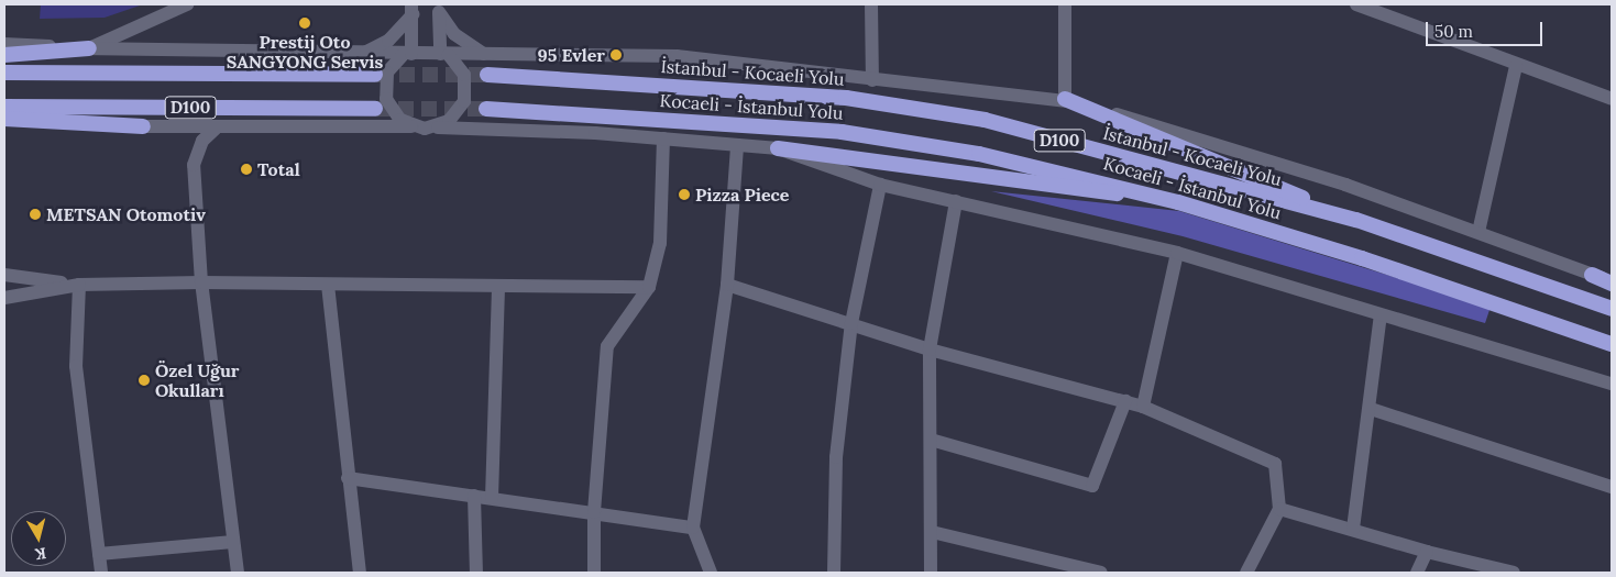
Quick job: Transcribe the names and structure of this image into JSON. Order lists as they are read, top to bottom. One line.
{"streets":{"highway":["İstanbul - Kocaeli Yolu","Kocaeli - İstanbul Yolu","D100"]},"places":["Prestij Oto SANGYONG Servis","95 Evler","Total","Pizza Piece","METSAN Otomotiv","Özel Uğur Okulları"],"scale_bar":"50 m","north":"bottom"}
